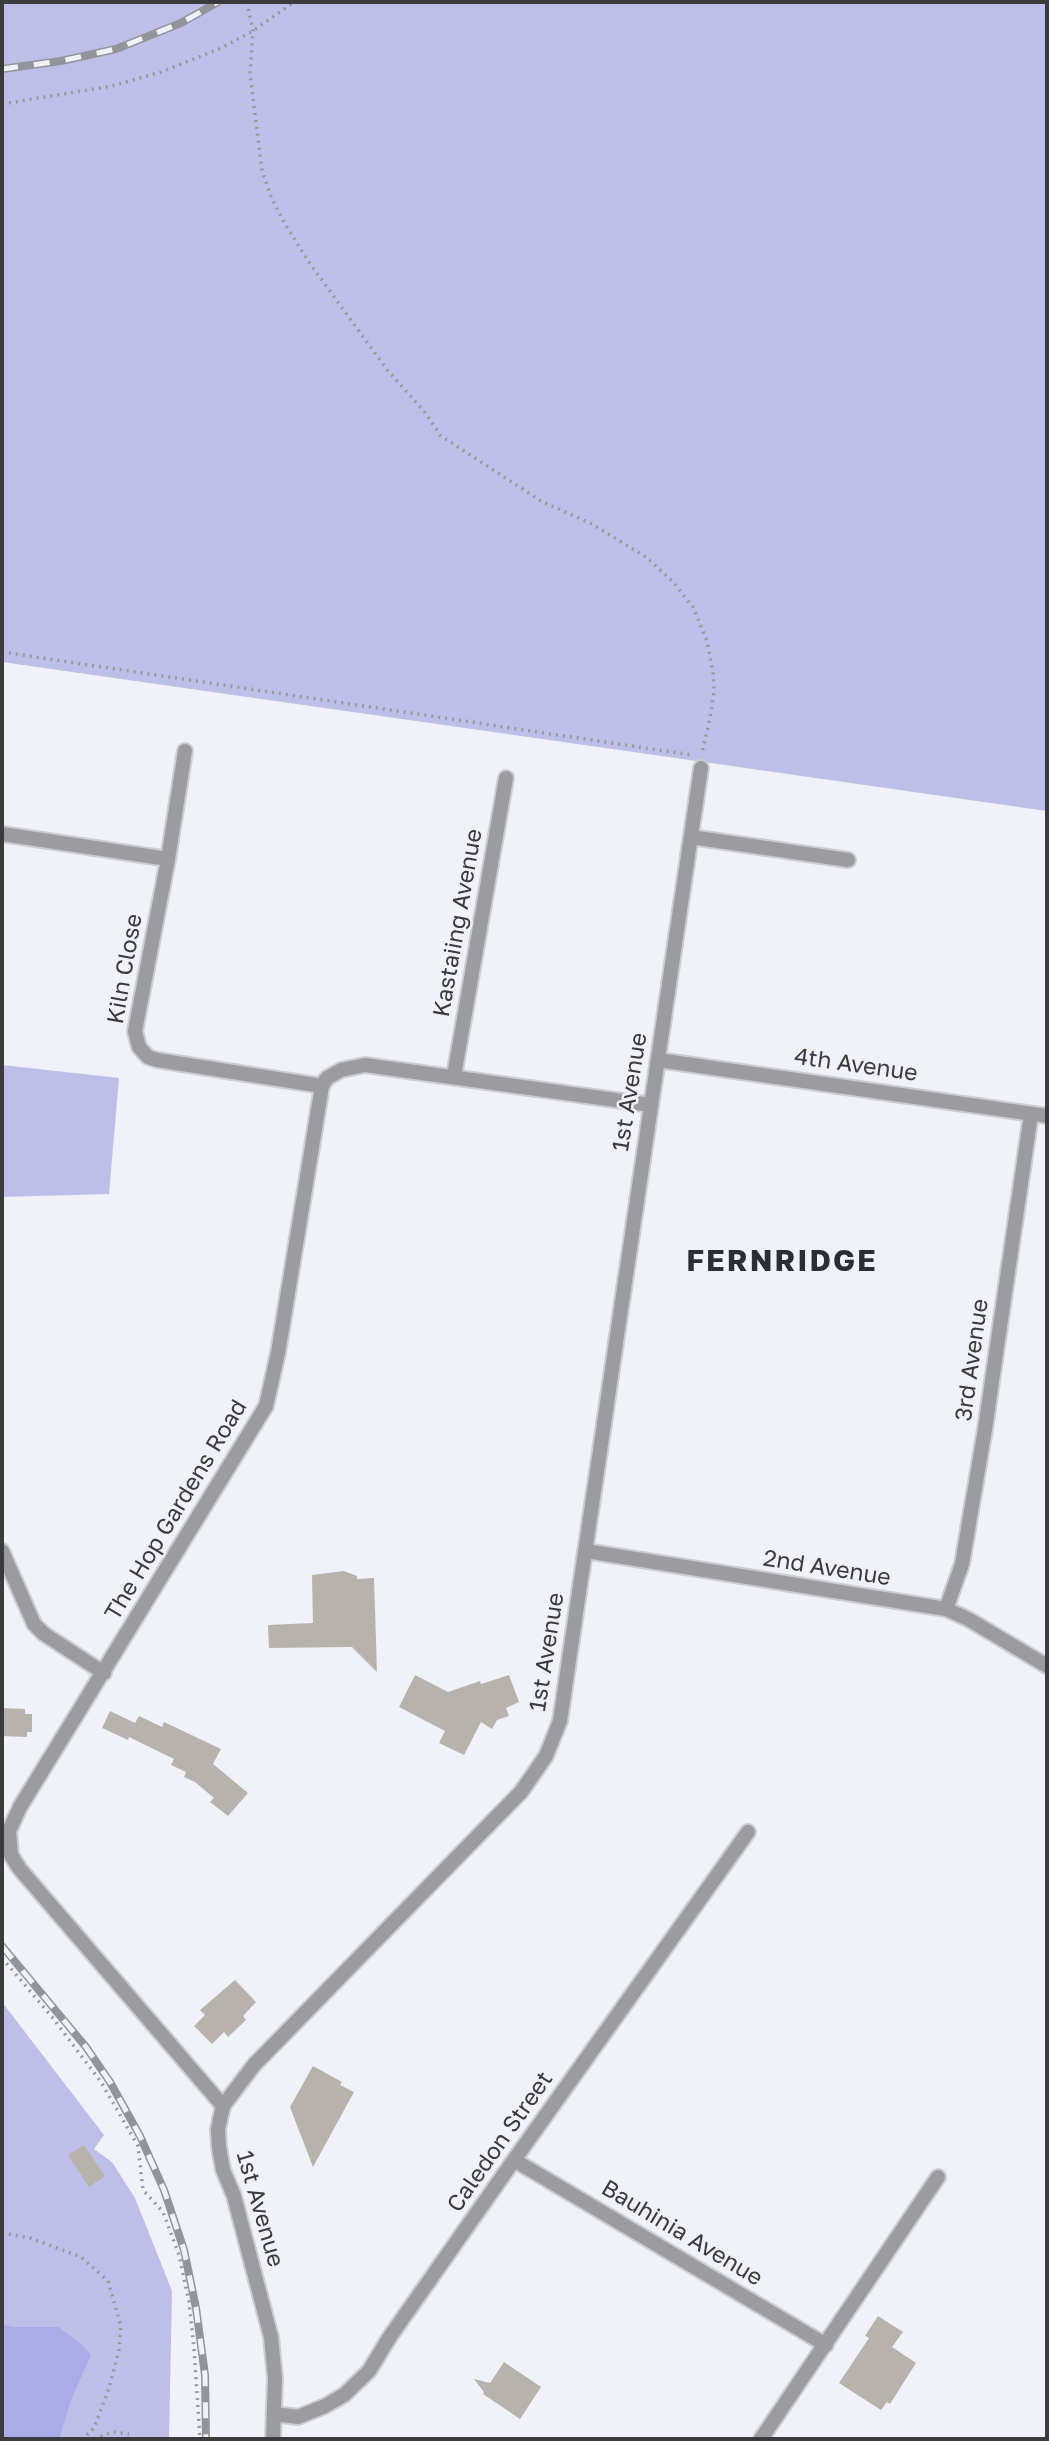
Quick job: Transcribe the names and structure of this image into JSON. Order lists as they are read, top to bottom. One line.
{"streets":{"street":["Kastaiing Avenue","Kiln Close","4th Avenue","1st Avenue","3rd Avenue","The Hop Gardens Road","2nd Avenue","Caledon Street","Bauhinia Avenue"]},"crossings":[["Kiln Close","The Hop Gardens Road"],["4th Avenue","1st Avenue"],["4th Avenue","3rd Avenue"],["1st Avenue","The Hop Gardens Road"],["1st Avenue","2nd Avenue"],["1st Avenue","Caledon Street"],["3rd Avenue","2nd Avenue"],["Caledon Street","Bauhinia Avenue"]],"districts":["FERNRIDGE"]}
